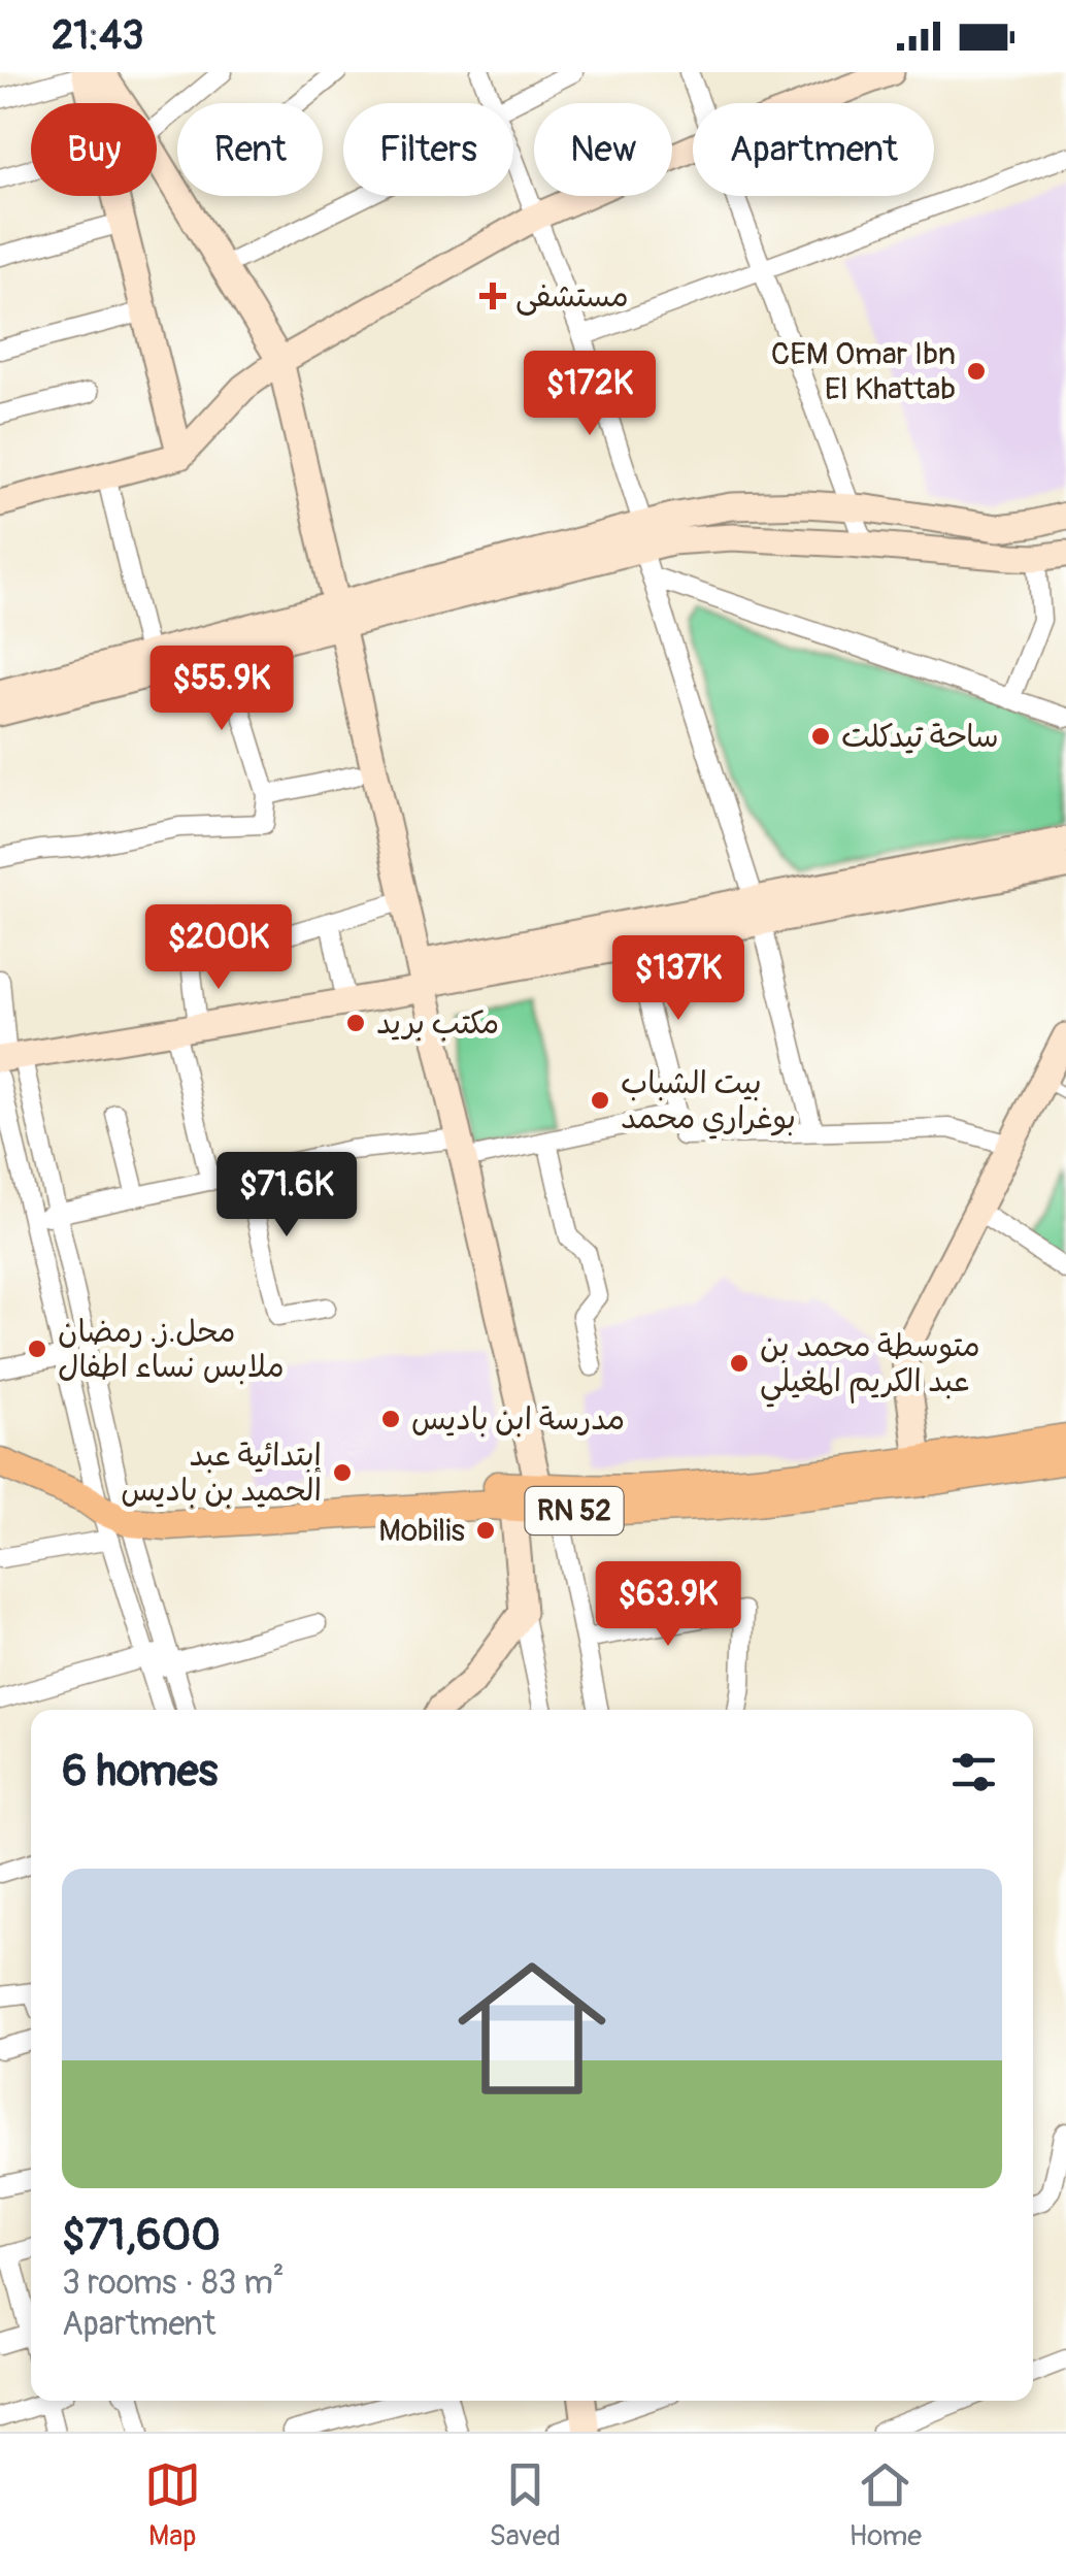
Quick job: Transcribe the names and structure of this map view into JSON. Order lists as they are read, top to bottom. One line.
{"streets":{"main road":["RN 52"]},"places":{"health":["مستشفى"],"other":["CEM Omar Ibn El Khattab","ساحة تيدكلت","مكتب بريد","بيت الشباب بوغراري محمد","محل.ز. رمضان ملابس نساء اطفال","متوسطة محمد بن عبد الكريم المغيلي","مدرسة ابن باديس","إبتدائية عبد الحميد بن باديس","Mobilis"]},"page":{"status":"21:43","chip":["Buy","Rent","Filters","New","Apartment"],"price":["$172K","$55.9K","$200K","$137K","$71.6K","$63.9K"],"heading":"6 homes","list":[{"name":"$71,600","note":"3 rooms · 83 m² · Apartment"}],"tabs":["Map","Saved","Home"]}}
